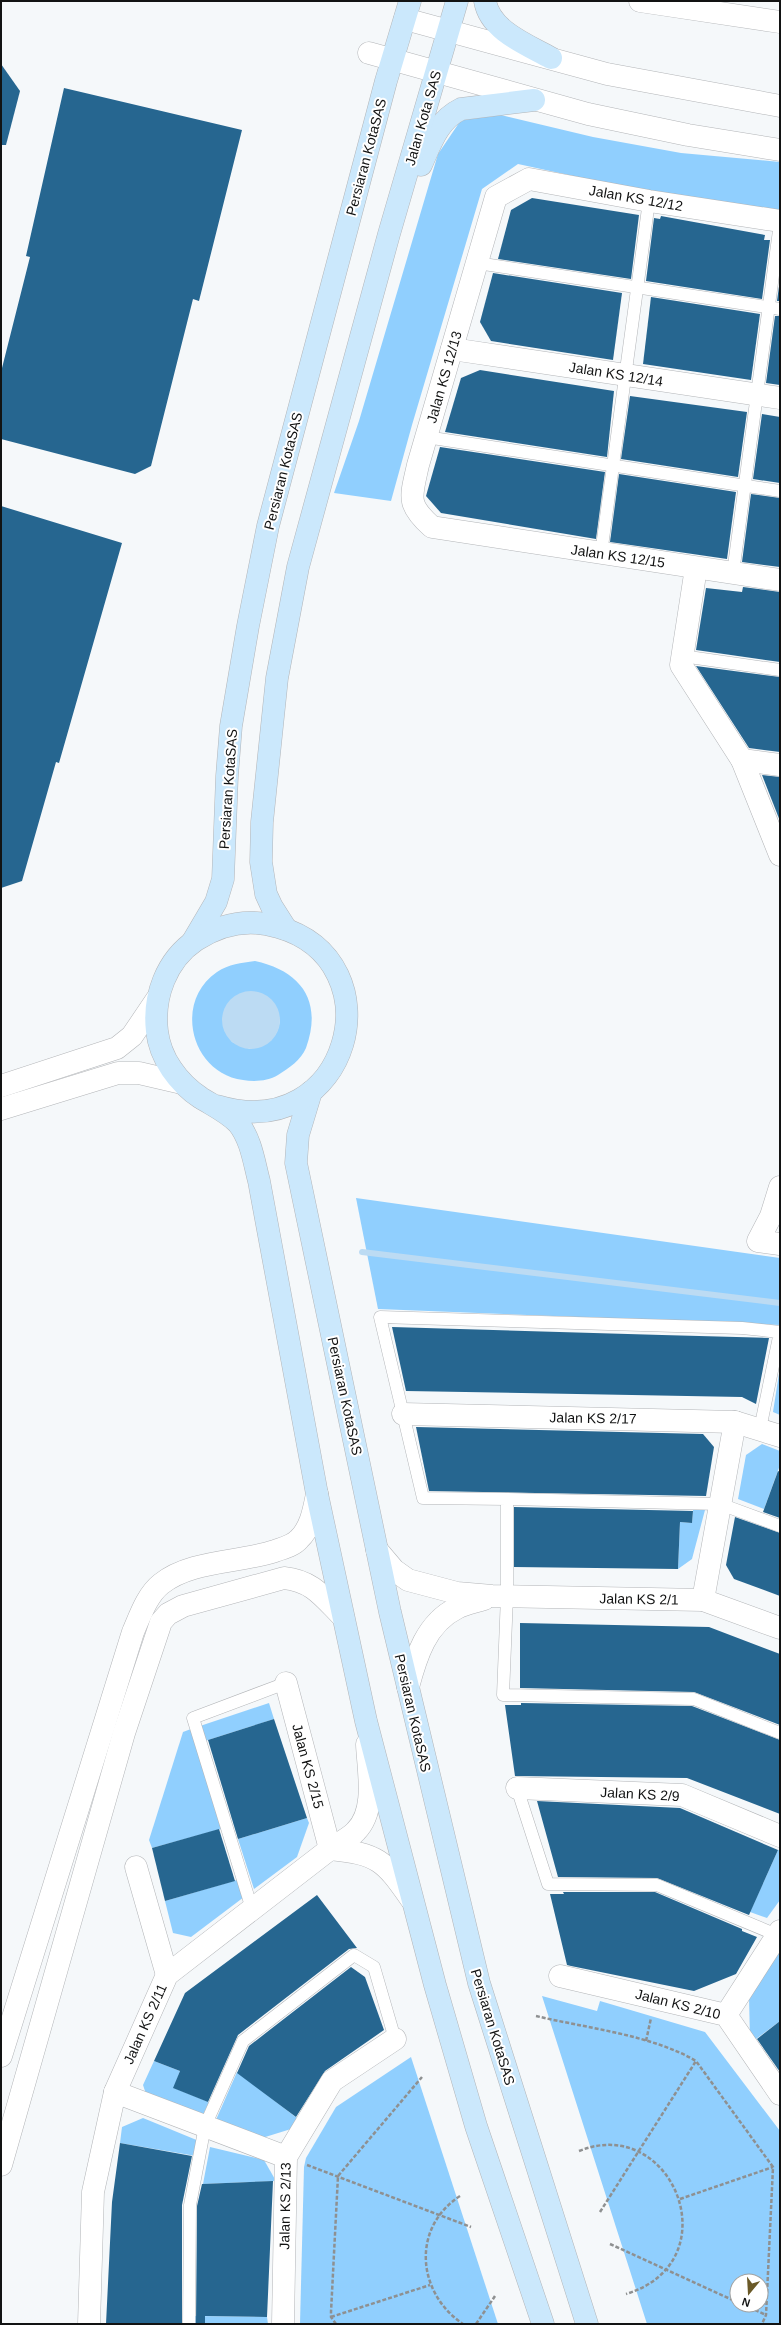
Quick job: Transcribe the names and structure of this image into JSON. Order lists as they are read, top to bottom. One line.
{"streets":{"main road":["Jalan Kota SAS","Persiaran KotaSAS"],"street":["Jalan KS 12/12","Jalan KS 12/14","Jalan KS 12/13","Jalan KS 12/15","Jalan KS 2/17","Jalan KS 2/1","Jalan KS 2/15","Jalan KS 2/9","Jalan KS 2/10","Jalan KS 2/11","Jalan KS 2/13"]},"crossings":[["Jalan Kota SAS","Persiaran KotaSAS"],["Persiaran KotaSAS","Jalan KS 2/1"],["Persiaran KotaSAS","Jalan KS 2/11"],["Jalan KS 12/12","Jalan KS 12/13"],["Jalan KS 12/14","Jalan KS 12/13"],["Jalan KS 12/13","Jalan KS 12/15"],["Jalan KS 2/15","Jalan KS 2/11"]],"north":"bottom"}
